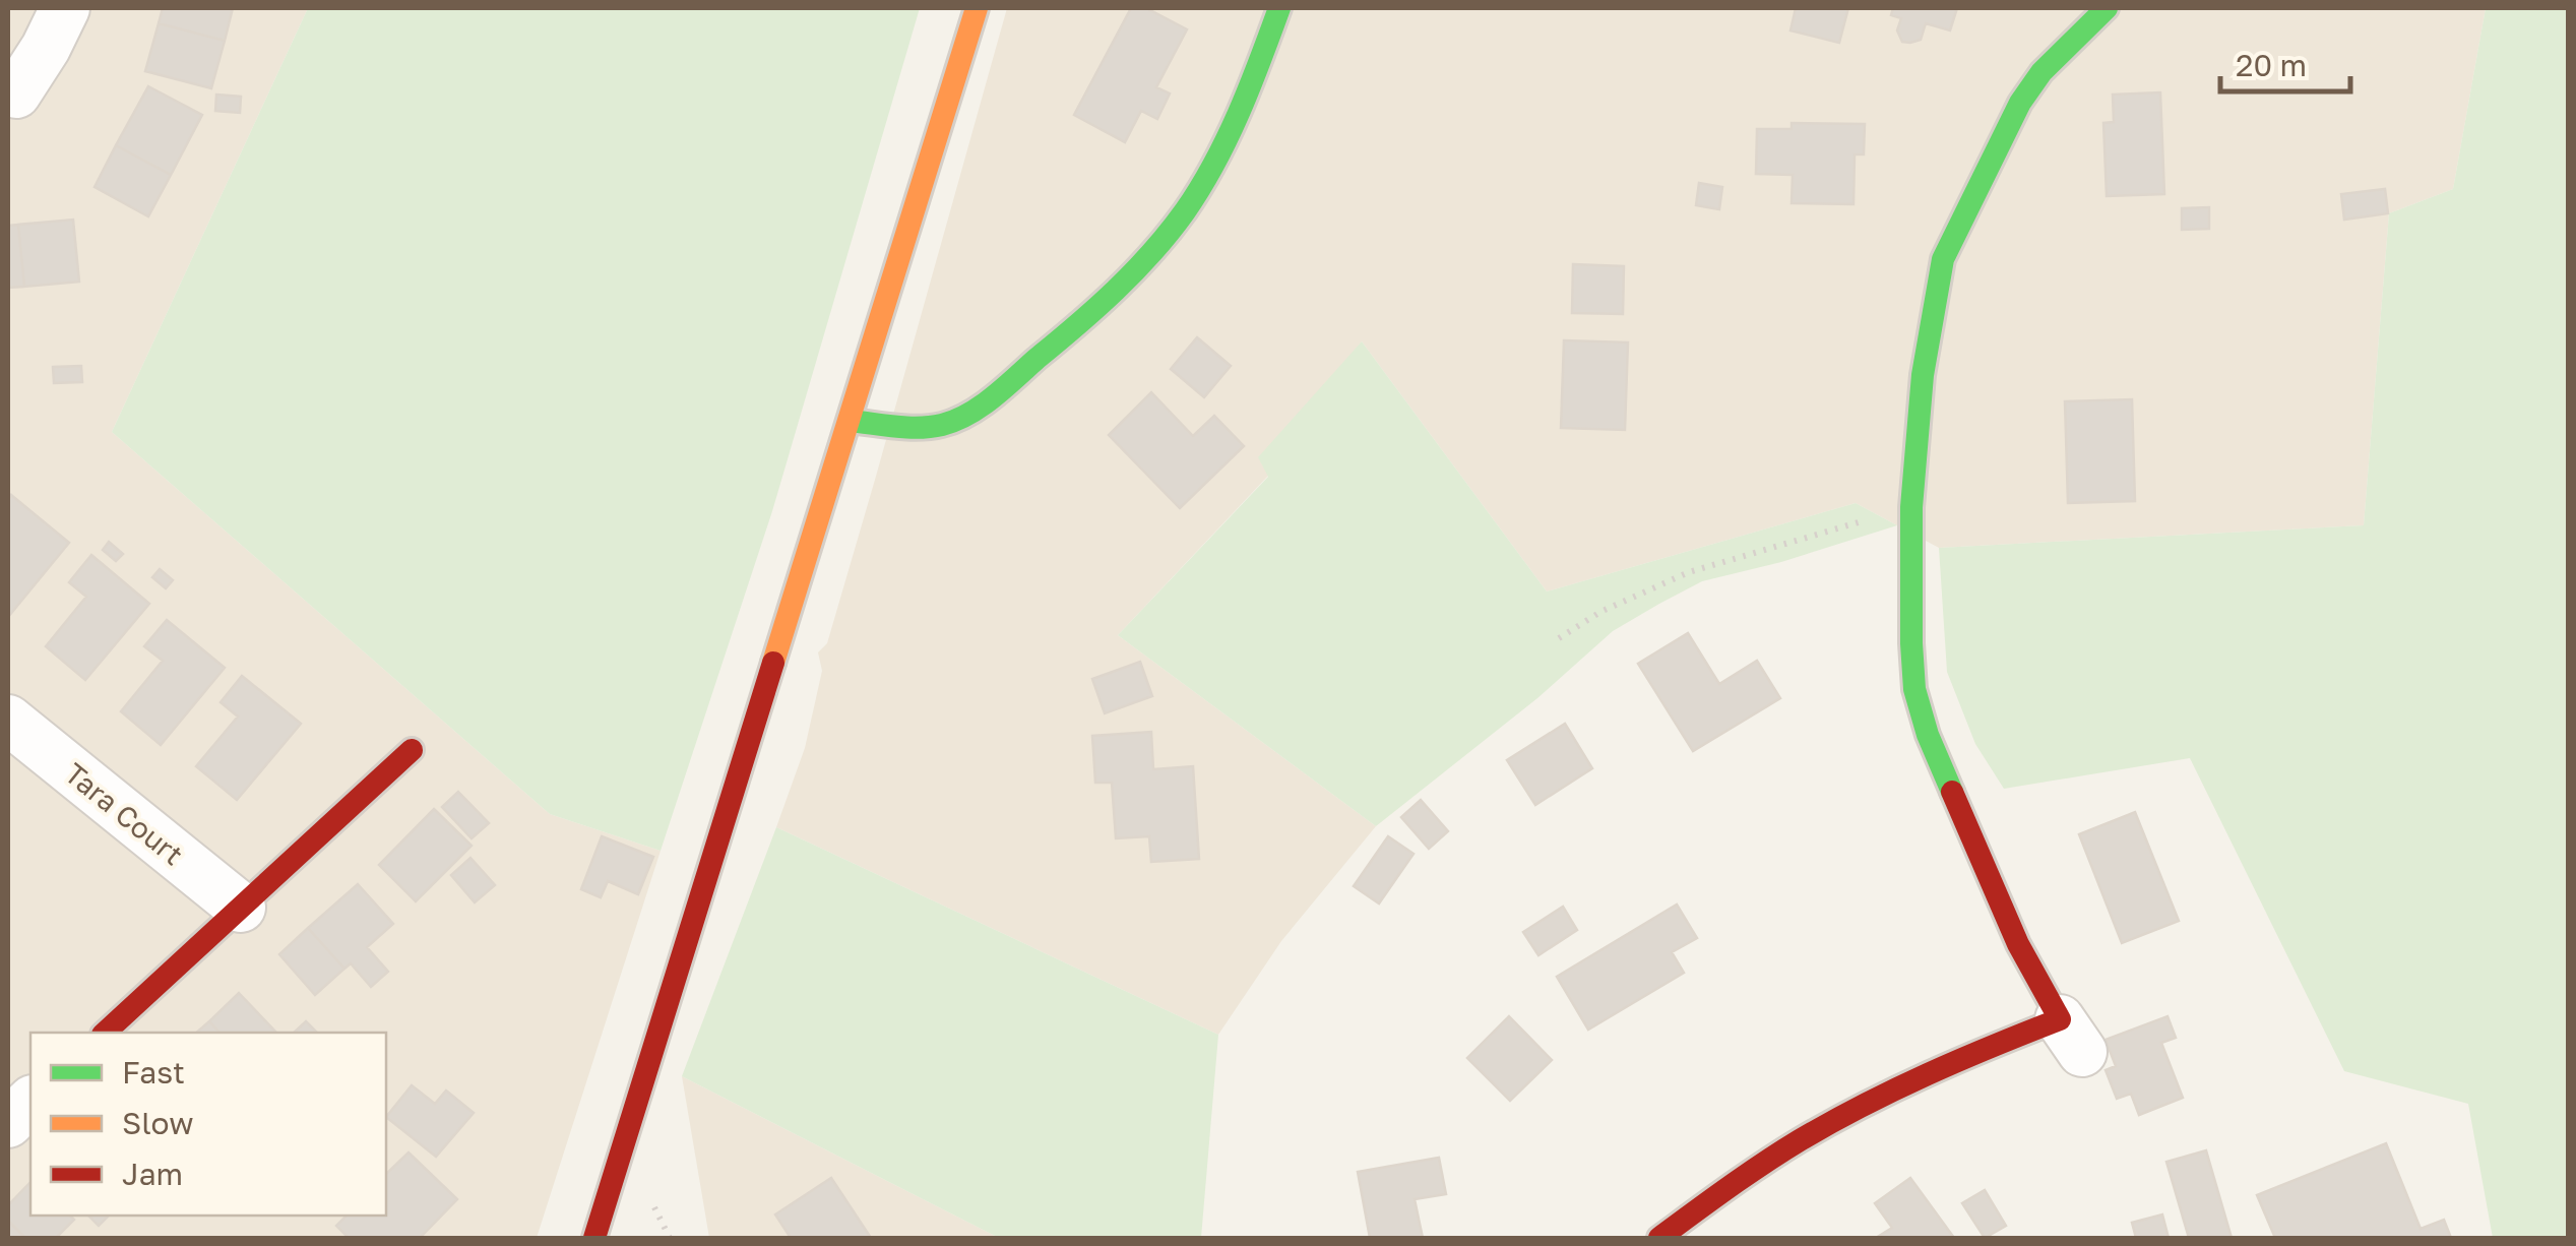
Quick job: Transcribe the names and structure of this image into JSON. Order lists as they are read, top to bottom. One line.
{"streets":{"street":["Tara Court"]},"legend":["Fast","Slow","Jam"],"scale_bar":"20 m"}
